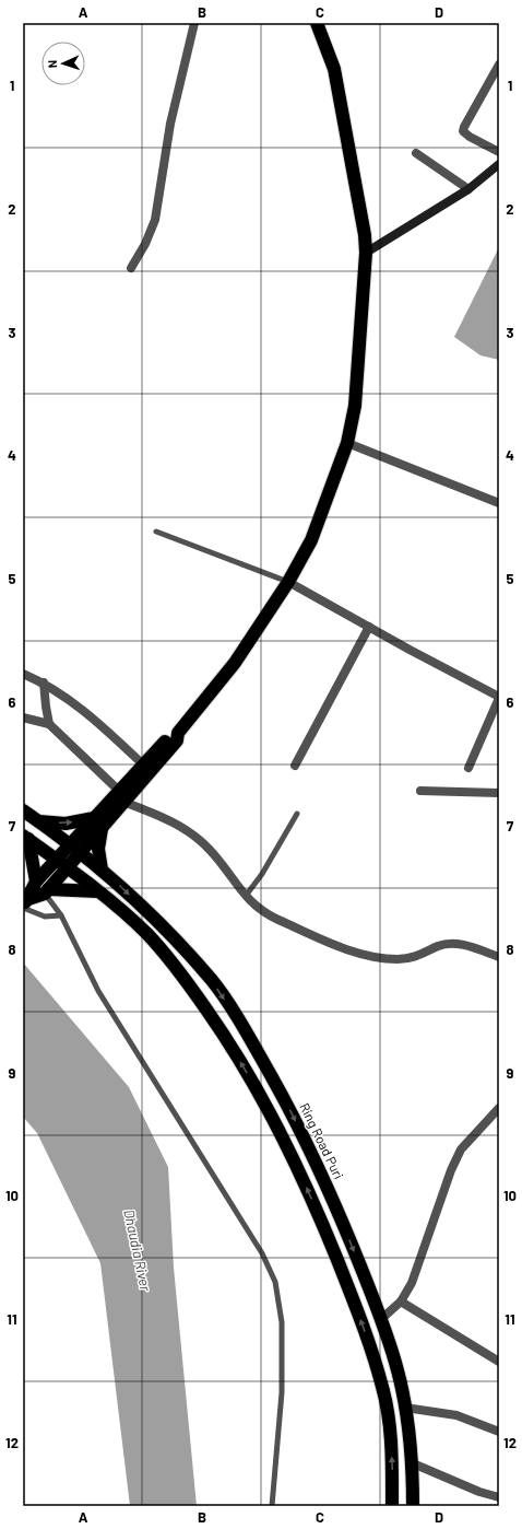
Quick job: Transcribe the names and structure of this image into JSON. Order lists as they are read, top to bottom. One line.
{"streets":{"highway":["Ring Road Puri"]},"water":["Dhaudia River"],"north":"left","grid":{"columns":["A","B","C","D"],"rows":["1","2","3","4","5","6","7","8","9","10","11","12"]}}
